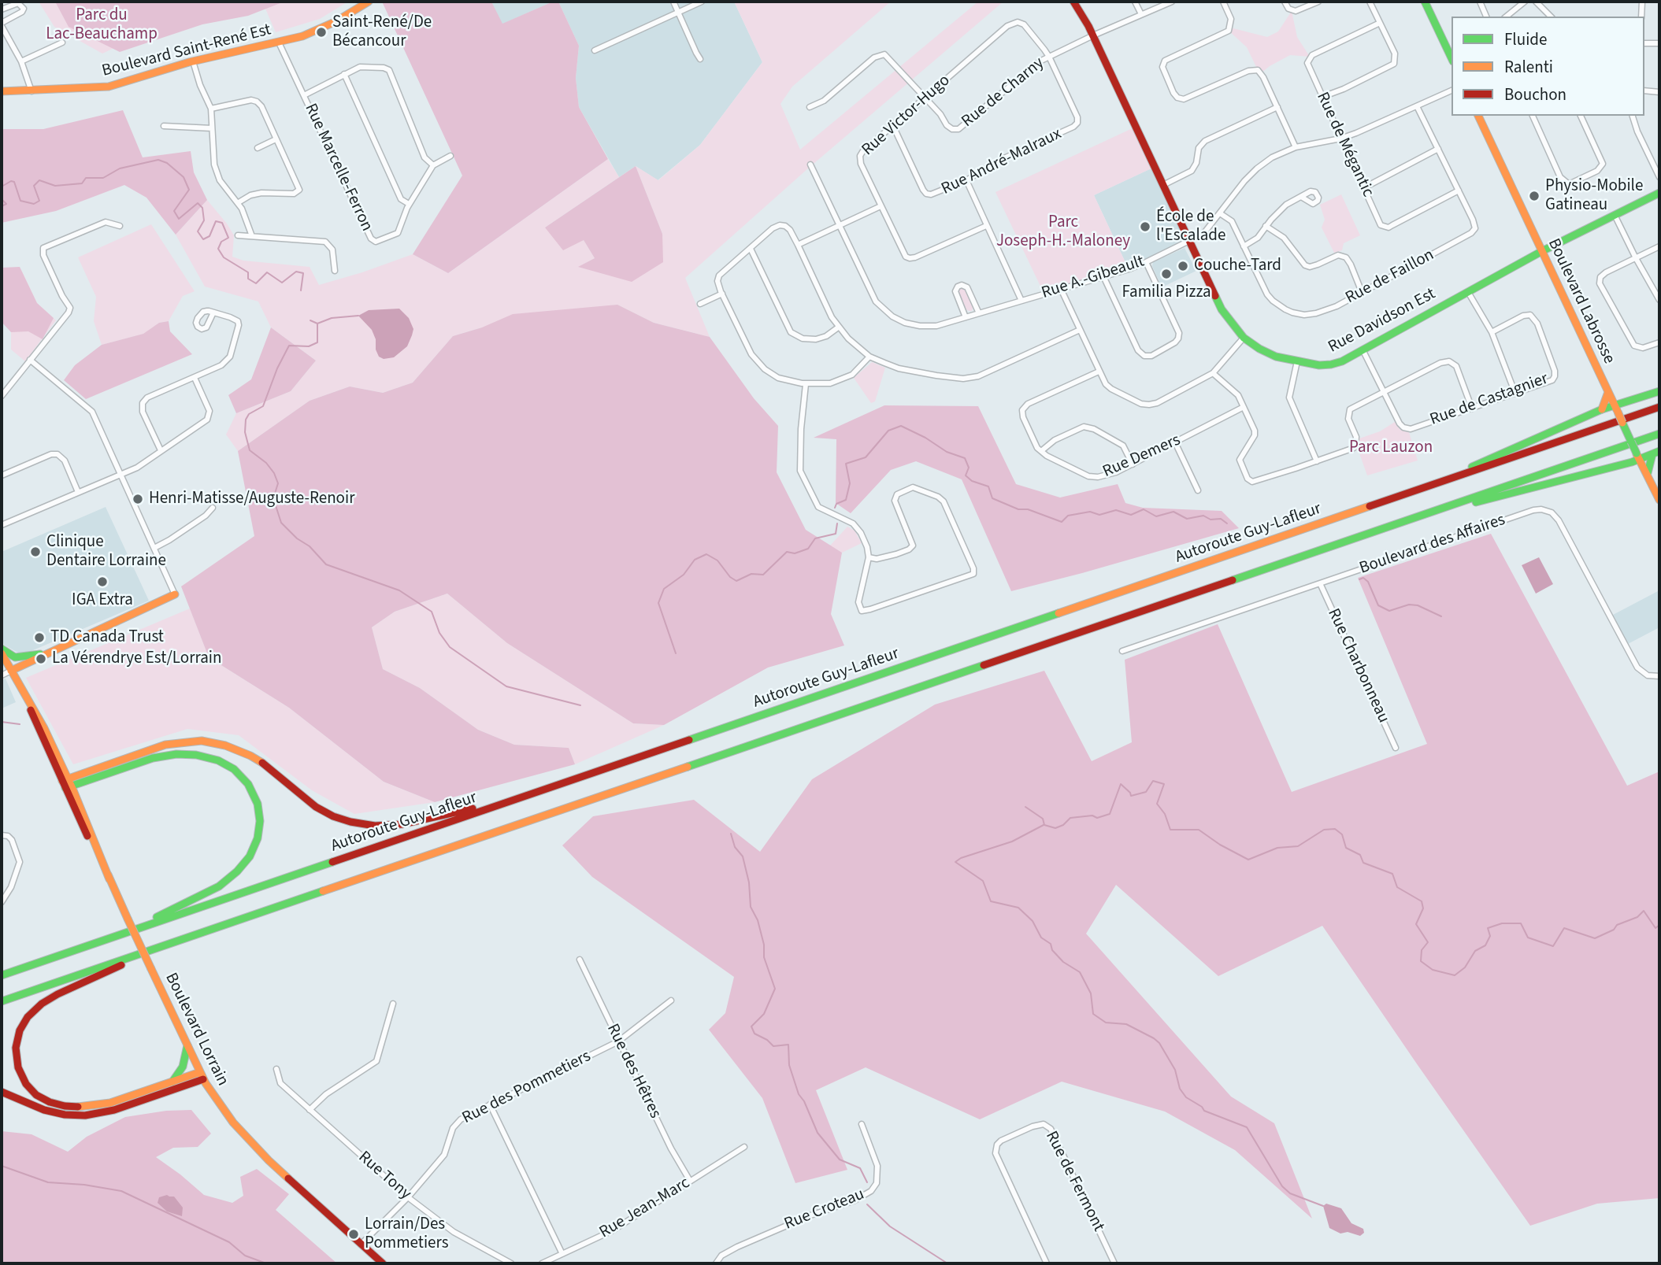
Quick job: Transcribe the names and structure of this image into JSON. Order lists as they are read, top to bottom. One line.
{"streets":{"main road":["Boulevard Saint-René Est","Boulevard Labrosse","Rue Davidson Est","Autoroute Guy-Lafleur","Boulevard Lorrain"],"street":["Rue de Charny","Rue Victor-Hugo","Rue de Mégantic","Rue André-Malraux","Rue Marcelle-Ferron","Rue de Faillon","Rue A.-Gibeault","Rue de Castagnier","Rue Demers","Boulevard des Affaires","Rue Charbonneau","Rue des Hêtres","Rue des Pommetiers","Rue Tony","Rue de Fermont","Rue Jean-Marc","Rue Croteau"]},"crossings":[["Boulevard Saint-René Est","Rue Marcelle-Ferron"],["Rue de Charny","Rue Victor-Hugo"],["Rue de Charny","Rue André-Malraux"],["Rue de Charny","Rue Davidson Est"],["Rue Victor-Hugo","Rue André-Malraux"],["Rue de Mégantic","Rue de Faillon"],["Rue de Mégantic","Rue A.-Gibeault"],["Rue de Faillon","Rue A.-Gibeault"],["Rue A.-Gibeault","Rue Davidson Est"],["Boulevard Labrosse","Rue Davidson Est"],["Rue Davidson Est","Rue de Castagnier"],["Boulevard des Affaires","Rue Charbonneau"],["Boulevard Lorrain","Rue des Pommetiers"],["Rue des Hêtres","Rue des Pommetiers"],["Rue des Hêtres","Rue Jean-Marc"],["Rue des Pommetiers","Rue Tony"]],"parks":["Parc du Lac-Beauchamp","Parc Joseph-H.-Maloney","Parc Lauzon"],"places":["Saint-René/De Bécancour","Physio-Mobile Gatineau","École de l'Escalade","Couche-Tard","Familia Pizza","Henri-Matisse/Auguste-Renoir","Clinique Dentaire Lorraine","IGA Extra","TD Canada Trust","La Vérendrye Est/Lorrain","Lorrain/Des Pommetiers"],"legend":["Fluide","Ralenti","Bouchon"]}
